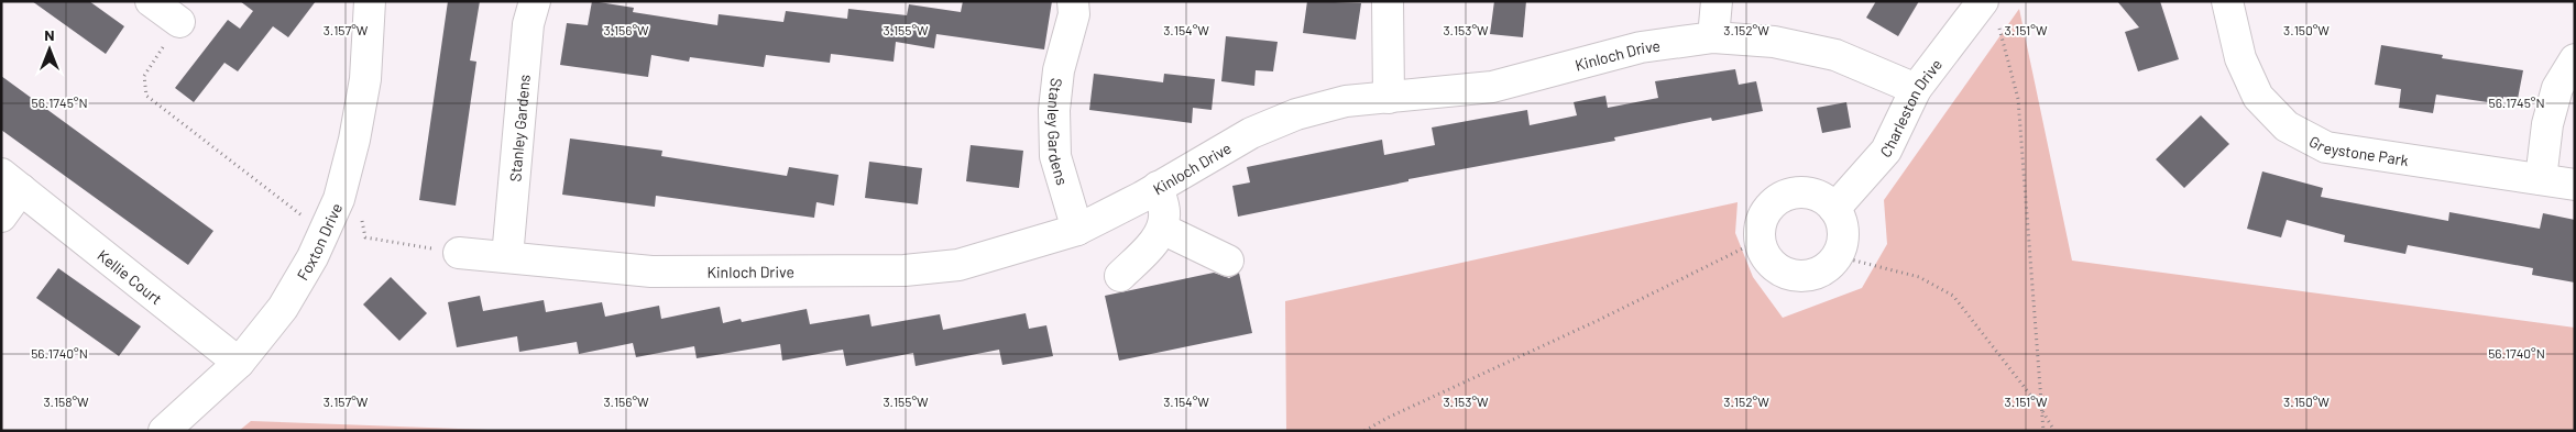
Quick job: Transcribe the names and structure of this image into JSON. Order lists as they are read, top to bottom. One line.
{"streets":{"street":["Kinloch Drive","Charleston Drive","Stanley Gardens","Greystone Park","Foxton Drive","Kellie Court"]},"crossings":[["Kinloch Drive","Charleston Drive"],["Kinloch Drive","Stanley Gardens"],["Foxton Drive","Kellie Court"]],"north":"top","coordinates":["3.157°W","3.156°W","3.155°W","3.154°W","3.153°W","3.152°W","3.151°W","3.150°W","56.1745°N","56.1740°N","3.158°W"]}
